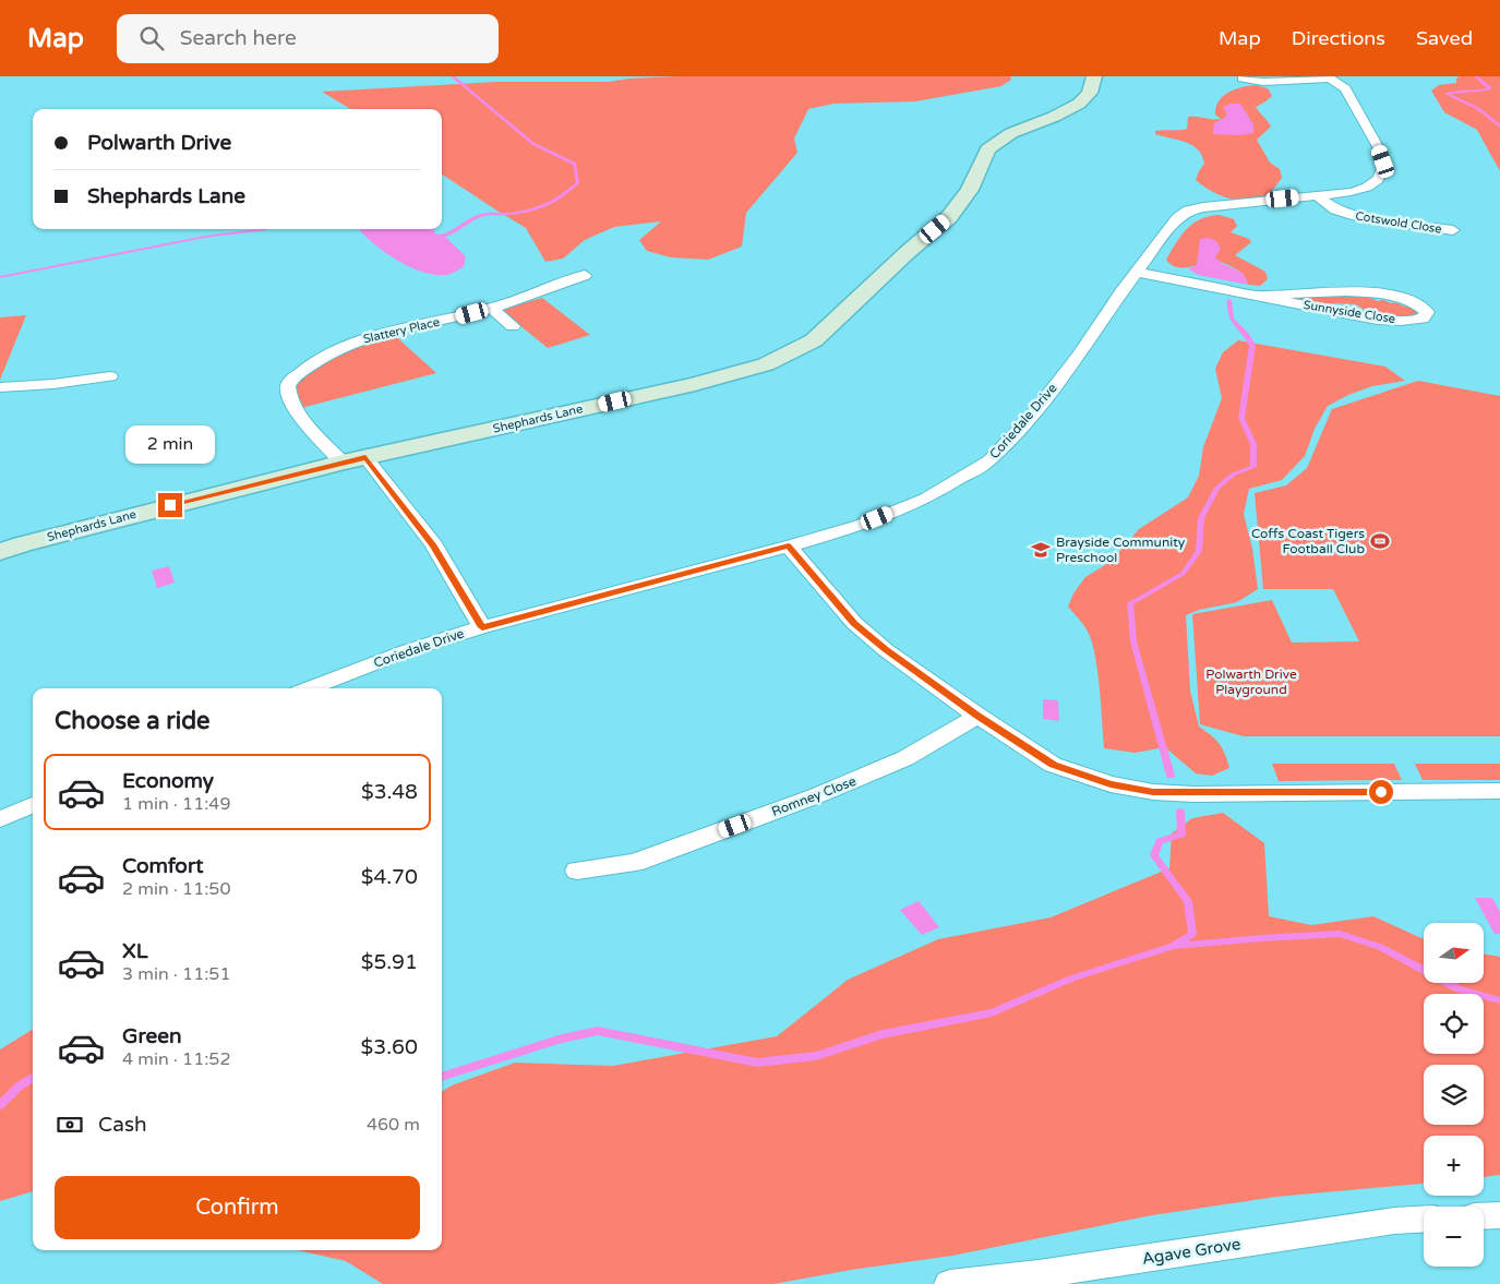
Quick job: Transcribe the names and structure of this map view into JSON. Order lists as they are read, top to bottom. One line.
{"streets":{"street":["Cotswold Close","Sunnyside Close","Slattery Place","Shephards Lane","Coriedale Drive","Romney Close","Agave Grove"]},"crossings":[["Cotswold Close","Coriedale Drive"],["Sunnyside Close","Coriedale Drive"],["Slattery Place","Shephards Lane"]],"parks":["Polwarth Drive Playground"],"places":{"sports":["Coffs Coast Tigers Football Club"],"school or university":["Brayside Community Preschool"]},"north":"right","page":{"header":"Map","search":"Search here","nav":["Map","Directions","Saved"],"banner":["Polwarth Drive","Shephards Lane"],"bubble":"2 min","heading":"Choose a ride","list":[{"name":"Economy","note":"1 min · 11:49","value":"$3.48"},{"name":"Comfort","note":"2 min · 11:50","value":"$4.70"},{"name":"XL","note":"3 min · 11:51","value":"$5.91"},{"name":"Green","note":"4 min · 11:52","value":"$3.60"}],"map_buttons":["+","−"],"pay":["Cash","460 m"],"buttons":"Confirm"}}
